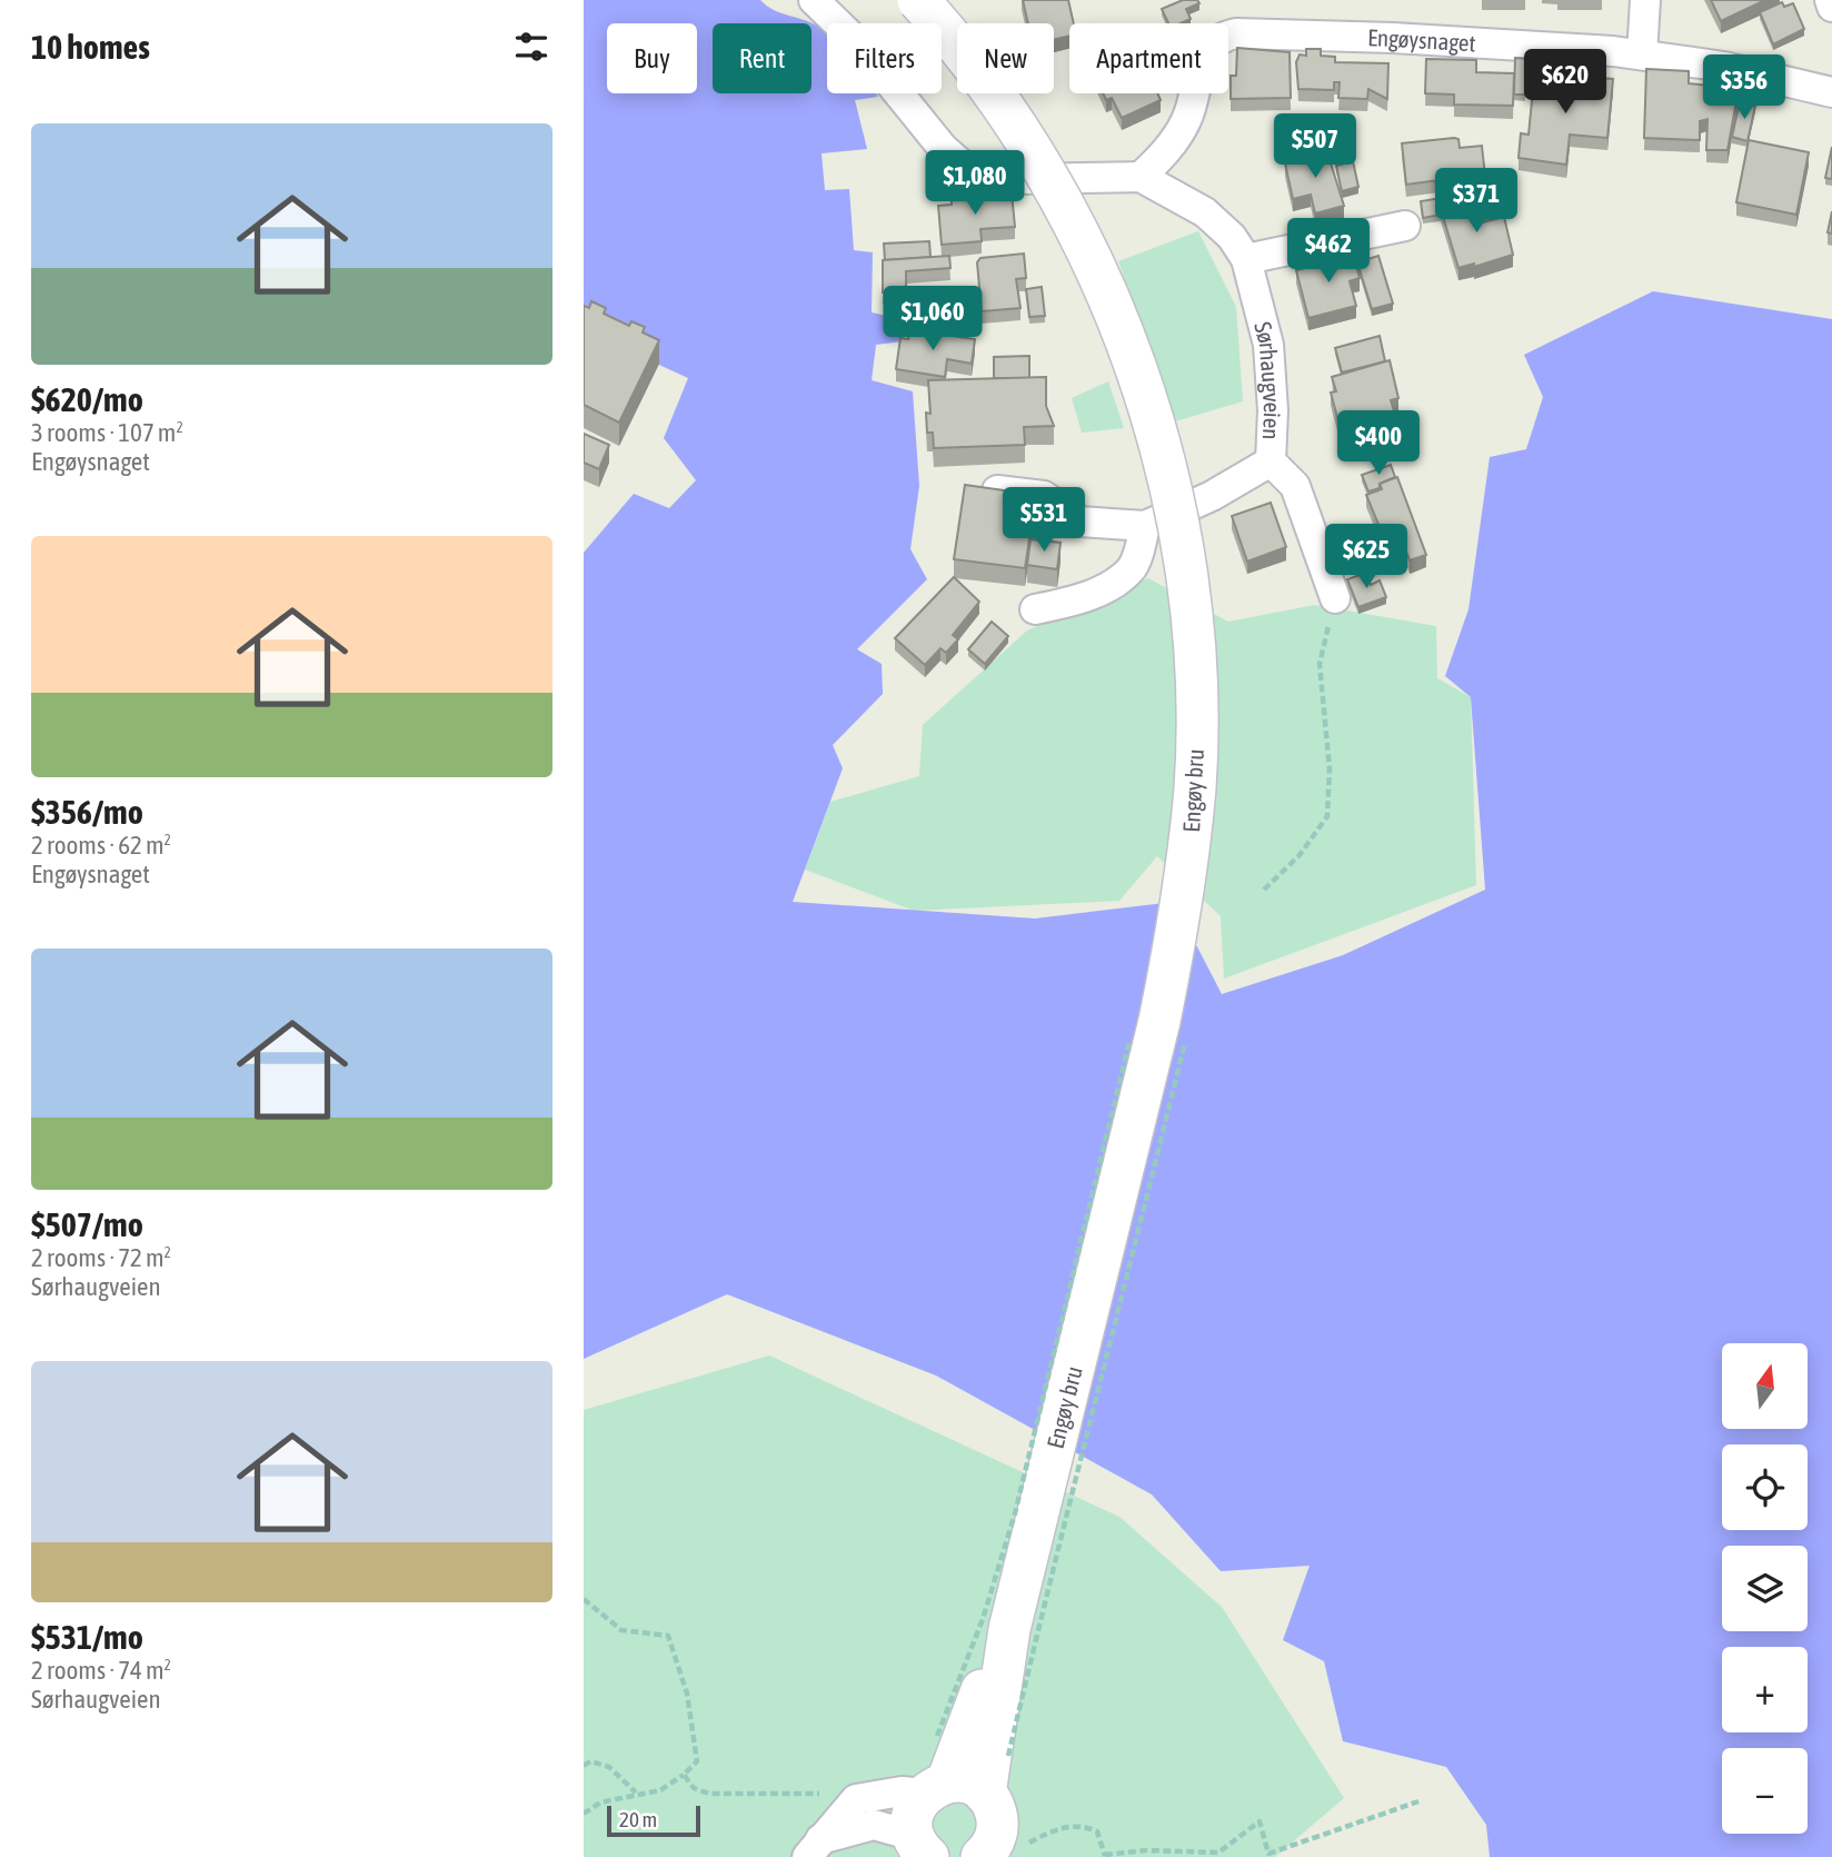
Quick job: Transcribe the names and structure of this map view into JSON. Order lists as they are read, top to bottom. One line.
{"streets":{"main road":["Engøy bru"],"street":["Engøysnaget","Sørhaugveien"]},"crossings":[["Engøysnaget","Sørhaugveien"]],"scale_bar":"20 m","north":"top","page":{"heading":"10 homes","chip":["Buy","Rent","Filters","New","Apartment"],"price":["$620","$356","$507","$1,080","$371","$462","$1,060","$400","$531","$625"],"list":[{"name":"$620/mo","note":"3 rooms · 107 m² · Engøysnaget"},{"name":"$356/mo","note":"2 rooms · 62 m² · Engøysnaget"},{"name":"$507/mo","note":"2 rooms · 72 m² · Sørhaugveien"},{"name":"$531/mo","note":"2 rooms · 74 m² · Sørhaugveien"}],"map_buttons":["+","−"],"scale":"20 m"}}
